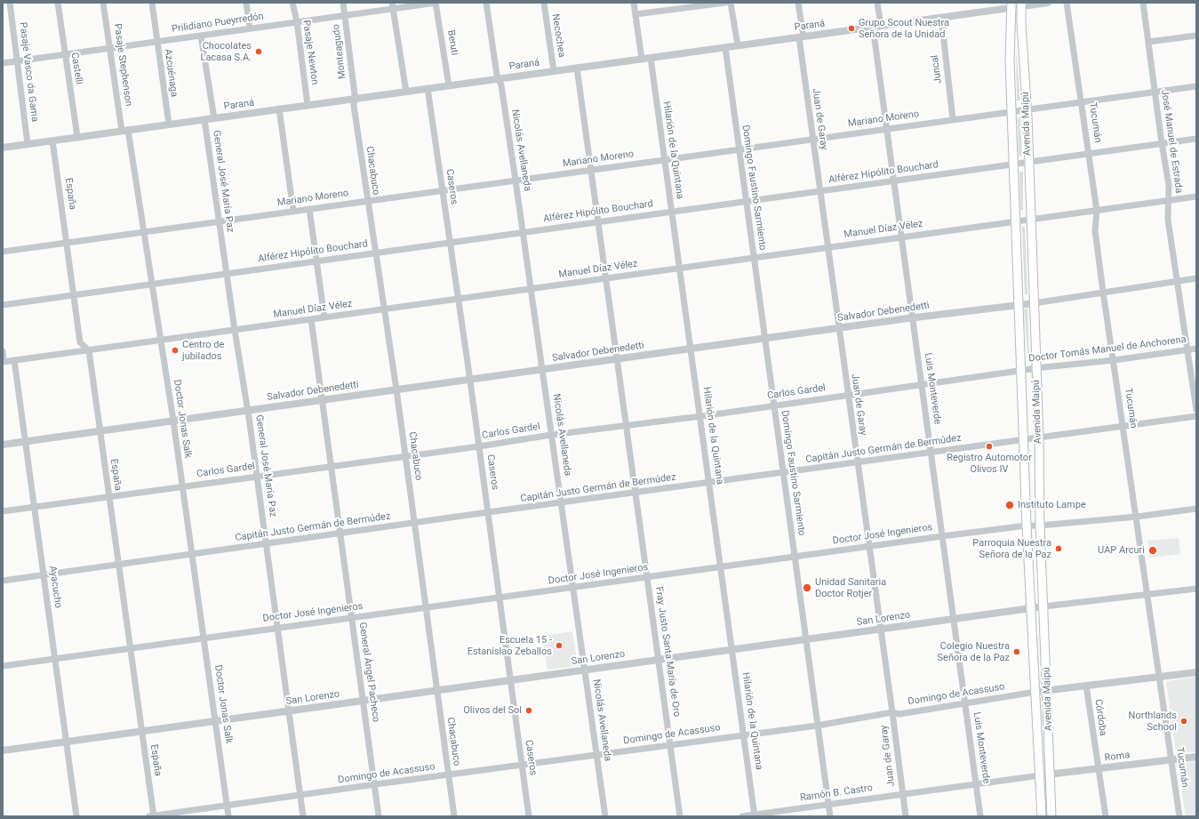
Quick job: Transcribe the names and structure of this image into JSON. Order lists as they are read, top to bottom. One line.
{"streets":{"main road":["Avenida Maipú"],"street":["Prilidiano Pueyrredón","Paraná","Necochea","Beruti","Monteagudo","Pasaje Newton","Pasaje Stephenson","Castelli","Juncal","Pasaje Vasco da Gama","Azcuénaga","Juan de Garay","Mariano Moreno","Tucumán","José Manuel de Estrada","Nicolás Avellaneda","Hilarión de la Quintana","Chacabuco","Alférez Hipólito Bouchard","General José María Paz","Caseros","Domingo Faustino Sarmiento","España","Manuel Díaz Vélez","Salvador Debenedetti","Doctor Tomás Manuel de Anchorena","Luis Monteverde","Carlos Gardel","Doctor Jonas Salk","Capitán Justo Germán de Bermúdez","Doctor José Ingenieros","Ayacucho","San Lorenzo","Fray Justo Santa María de Oro","General Ángel Pacheco","Domingo de Acassuso","Córdoba","Roma","Ramón B. Castro"]},"crossings":[["Prilidiano Pueyrredón","Beruti"],["Prilidiano Pueyrredón","Monteagudo"],["Prilidiano Pueyrredón","Pasaje Newton"],["Prilidiano Pueyrredón","Pasaje Stephenson"],["Prilidiano Pueyrredón","Castelli"],["Prilidiano Pueyrredón","Pasaje Vasco da Gama"],["Prilidiano Pueyrredón","Azcuénaga"],["Paraná","Necochea"],["Paraná","Beruti"],["Paraná","Monteagudo"],["Paraná","Pasaje Newton"],["Paraná","Pasaje Stephenson"],["Paraná","Castelli"],["Paraná","Juncal"],["Paraná","Pasaje Vasco da Gama"],["Paraná","Azcuénaga"],["Paraná","Juan de Garay"],["Paraná","Avenida Maipú"],["Paraná","Nicolás Avellaneda"],["Paraná","Hilarión de la Quintana"],["Paraná","Chacabuco"],["Paraná","General José María Paz"],["Paraná","Caseros"],["Paraná","Domingo Faustino Sarmiento"],["Paraná","España"],["Paraná","Luis Monteverde"],["Paraná","Doctor Jonas Salk"],["Paraná","Fray Justo Santa María de Oro"],["Monteagudo","Chacabuco"],["Pasaje Stephenson","Doctor Jonas Salk"],["Juncal","Mariano Moreno"],["Juan de Garay","Mariano Moreno"],["Juan de Garay","Alférez Hipólito Bouchard"],["Juan de Garay","Manuel Díaz Vélez"],["Juan de Garay","Salvador Debenedetti"],["Juan de Garay","Carlos Gardel"],["Juan de Garay","Capitán Justo Germán de Bermúdez"],["Juan de Garay","Doctor José Ingenieros"],["Juan de Garay","San Lorenzo"],["Juan de Garay","Domingo de Acassuso"],["Juan de Garay","Ramón B. Castro"],["Mariano Moreno","Tucumán"],["Mariano Moreno","Avenida Maipú"],["Mariano Moreno","José Manuel de Estrada"],["Mariano Moreno","Nicolás Avellaneda"],["Mariano Moreno","Hilarión de la Quintana"],["Mariano Moreno","Chacabuco"],["Mariano Moreno","General José María Paz"],["Mariano Moreno","Caseros"],["Mariano Moreno","Domingo Faustino Sarmiento"],["Mariano Moreno","España"],["Mariano Moreno","Luis Monteverde"],["Mariano Moreno","Doctor Jonas Salk"],["Mariano Moreno","Fray Justo Santa María de Oro"],["Tucumán","Alférez Hipólito Bouchard"],["Tucumán","Manuel Díaz Vélez"],["Tucumán","Salvador Debenedetti"],["Tucumán","Doctor Tomás Manuel de Anchorena"],["Tucumán","Capitán Justo Germán de Bermúdez"],["Tucumán","Doctor José Ingenieros"],["Tucumán","San Lorenzo"],["Tucumán","Domingo de Acassuso"],["Tucumán","Roma"],["Avenida Maipú","Alférez Hipólito Bouchard"],["Avenida Maipú","Manuel Díaz Vélez"],["Avenida Maipú","Salvador Debenedetti"],["Avenida Maipú","Doctor Tomás Manuel de Anchorena"],["Avenida Maipú","Carlos Gardel"],["Avenida Maipú","Capitán Justo Germán de Bermúdez"],["Avenida Maipú","Doctor José Ingenieros"],["Avenida Maipú","San Lorenzo"],["Avenida Maipú","Domingo de Acassuso"],["Avenida Maipú","Roma"],["Avenida Maipú","Ramón B. Castro"],["José Manuel de Estrada","Alférez Hipólito Bouchard"],["José Manuel de Estrada","Manuel Díaz Vélez"],["José Manuel de Estrada","Salvador Debenedetti"],["José Manuel de Estrada","Doctor Tomás Manuel de Anchorena"],["Nicolás Avellaneda","Alférez Hipólito Bouchard"],["Nicolás Avellaneda","Manuel Díaz Vélez"],["Nicolás Avellaneda","Salvador Debenedetti"],["Nicolás Avellaneda","Carlos Gardel"],["Nicolás Avellaneda","Capitán Justo Germán de Bermúdez"],["Nicolás Avellaneda","Doctor José Ingenieros"],["Nicolás Avellaneda","San Lorenzo"],["Nicolás Avellaneda","Domingo de Acassuso"],["Hilarión de la Quintana","Alférez Hipólito Bouchard"],["Hilarión de la Quintana","Manuel Díaz Vélez"],["Hilarión de la Quintana","Salvador Debenedetti"],["Hilarión de la Quintana","Carlos Gardel"],["Hilarión de la Quintana","Capitán Justo Germán de Bermúdez"],["Hilarión de la Quintana","Doctor José Ingenieros"],["Hilarión de la Quintana","San Lorenzo"],["Hilarión de la Quintana","Domingo de Acassuso"],["Hilarión de la Quintana","Ramón B. Castro"],["Chacabuco","Alférez Hipólito Bouchard"],["Chacabuco","Manuel Díaz Vélez"],["Chacabuco","Salvador Debenedetti"],["Chacabuco","Carlos Gardel"],["Chacabuco","Capitán Justo Germán de Bermúdez"],["Chacabuco","Doctor José Ingenieros"],["Chacabuco","San Lorenzo"],["Chacabuco","Domingo de Acassuso"],["Alférez Hipólito Bouchard","General José María Paz"],["Alférez Hipólito Bouchard","Caseros"],["Alférez Hipólito Bouchard","Domingo Faustino Sarmiento"],["Alférez Hipólito Bouchard","España"],["Alférez Hipólito Bouchard","Luis Monteverde"],["Alférez Hipólito Bouchard","Doctor Jonas Salk"],["Alférez Hipólito Bouchard","Fray Justo Santa María de Oro"],["General José María Paz","Manuel Díaz Vélez"],["General José María Paz","Salvador Debenedetti"],["General José María Paz","Carlos Gardel"],["General José María Paz","Capitán Justo Germán de Bermúdez"],["General José María Paz","Doctor José Ingenieros"],["General José María Paz","San Lorenzo"],["General José María Paz","Domingo de Acassuso"],["Caseros","Manuel Díaz Vélez"],["Caseros","Salvador Debenedetti"],["Caseros","Carlos Gardel"],["Caseros","Capitán Justo Germán de Bermúdez"],["Caseros","Doctor José Ingenieros"],["Caseros","San Lorenzo"],["Caseros","Domingo de Acassuso"],["Domingo Faustino Sarmiento","Manuel Díaz Vélez"],["Domingo Faustino Sarmiento","Salvador Debenedetti"],["Domingo Faustino Sarmiento","Carlos Gardel"],["Domingo Faustino Sarmiento","Capitán Justo Germán de Bermúdez"],["Domingo Faustino Sarmiento","Doctor José Ingenieros"],["Domingo Faustino Sarmiento","San Lorenzo"],["Domingo Faustino Sarmiento","Domingo de Acassuso"],["Domingo Faustino Sarmiento","Ramón B. Castro"],["España","Manuel Díaz Vélez"],["España","Salvador Debenedetti"],["España","Carlos Gardel"],["España","Capitán Justo Germán de Bermúdez"],["España","Doctor José Ingenieros"],["España","San Lorenzo"],["España","Domingo de Acassuso"],["Manuel Díaz Vélez","Luis Monteverde"],["Manuel Díaz Vélez","Doctor Jonas Salk"],["Manuel Díaz Vélez","Ayacucho"],["Manuel Díaz Vélez","Fray Justo Santa María de Oro"],["Manuel Díaz Vélez","General Ángel Pacheco"],["Salvador Debenedetti","Luis Monteverde"],["Salvador Debenedetti","Doctor Jonas Salk"],["Salvador Debenedetti","Ayacucho"],["Salvador Debenedetti","Fray Justo Santa María de Oro"],["Salvador Debenedetti","General Ángel Pacheco"],["Doctor Tomás Manuel de Anchorena","Carlos Gardel"],["Luis Monteverde","Carlos Gardel"],["Luis Monteverde","Capitán Justo Germán de Bermúdez"],["Luis Monteverde","Doctor José Ingenieros"],["Luis Monteverde","San Lorenzo"],["Luis Monteverde","Domingo de Acassuso"],["Luis Monteverde","Ramón B. Castro"],["Carlos Gardel","Doctor Jonas Salk"],["Carlos Gardel","Ayacucho"],["Carlos Gardel","Fray Justo Santa María de Oro"],["Carlos Gardel","General Ángel Pacheco"],["Doctor Jonas Salk","Capitán Justo Germán de Bermúdez"],["Doctor Jonas Salk","Doctor José Ingenieros"],["Doctor Jonas Salk","San Lorenzo"],["Doctor Jonas Salk","Domingo de Acassuso"],["Capitán Justo Germán de Bermúdez","Ayacucho"],["Capitán Justo Germán de Bermúdez","Fray Justo Santa María de Oro"],["Capitán Justo Germán de Bermúdez","General Ángel Pacheco"],["Doctor José Ingenieros","Ayacucho"],["Doctor José Ingenieros","Fray Justo Santa María de Oro"],["Doctor José Ingenieros","General Ángel Pacheco"],["Ayacucho","San Lorenzo"],["San Lorenzo","Fray Justo Santa María de Oro"],["San Lorenzo","General Ángel Pacheco"],["Fray Justo Santa María de Oro","Domingo de Acassuso"],["General Ángel Pacheco","Domingo de Acassuso"],["Domingo de Acassuso","Córdoba"],["Córdoba","Roma"],["Roma","Ramón B. Castro"]],"places":["Grupo Scout Nuestra Señora de la Unidad","Chocolates Lacasa S.A.","Centro de jubilados","Registro Automotor Olivos IV","Instituto Lampe","Parroquia Nuestra Señora de la Paz","UAP Arcuri","Unidad Sanitaria Doctor Rotjer","Escuela 15 - Estanislao Zeballos","Colegio Nuestra Señora de la Paz","Olivos del Sol","Northlands School"]}
